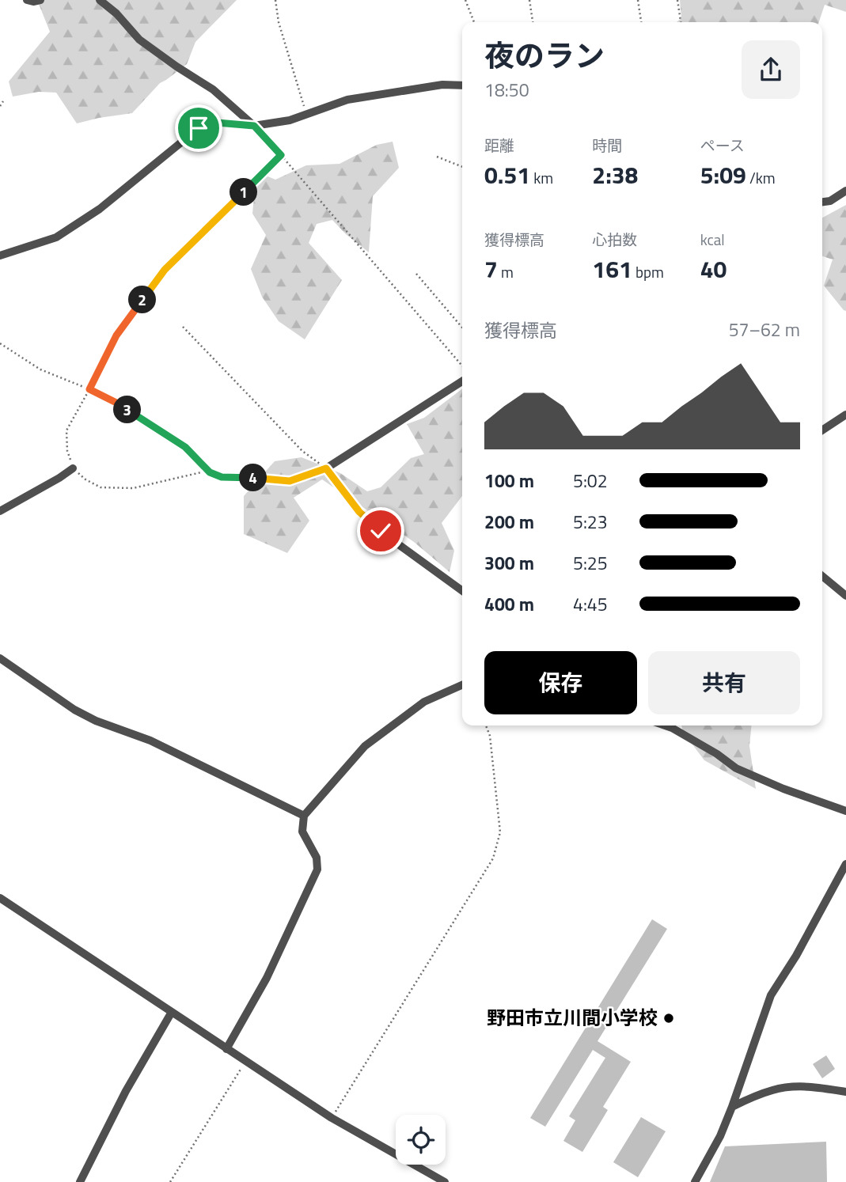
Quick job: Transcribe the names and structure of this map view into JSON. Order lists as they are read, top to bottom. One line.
{"places":["野田市立川間小学校"],"page":{"heading":["夜のラン","18:50"],"stats":[["距離","0.51 km"],["時間","2:38"],["ペース","5:09 /km"],["獲得標高","7 m"],["心拍数","161 bpm"],["kcal","40"]],"pins":["1","2","3","4"],"chart":["獲得標高","57–62 m"],"list":[{"name":"100 m","note":"5:02"},{"name":"200 m","note":"5:23"},{"name":"300 m","note":"5:25"},{"name":"400 m","note":"4:45"}],"buttons":["保存","共有"]}}
